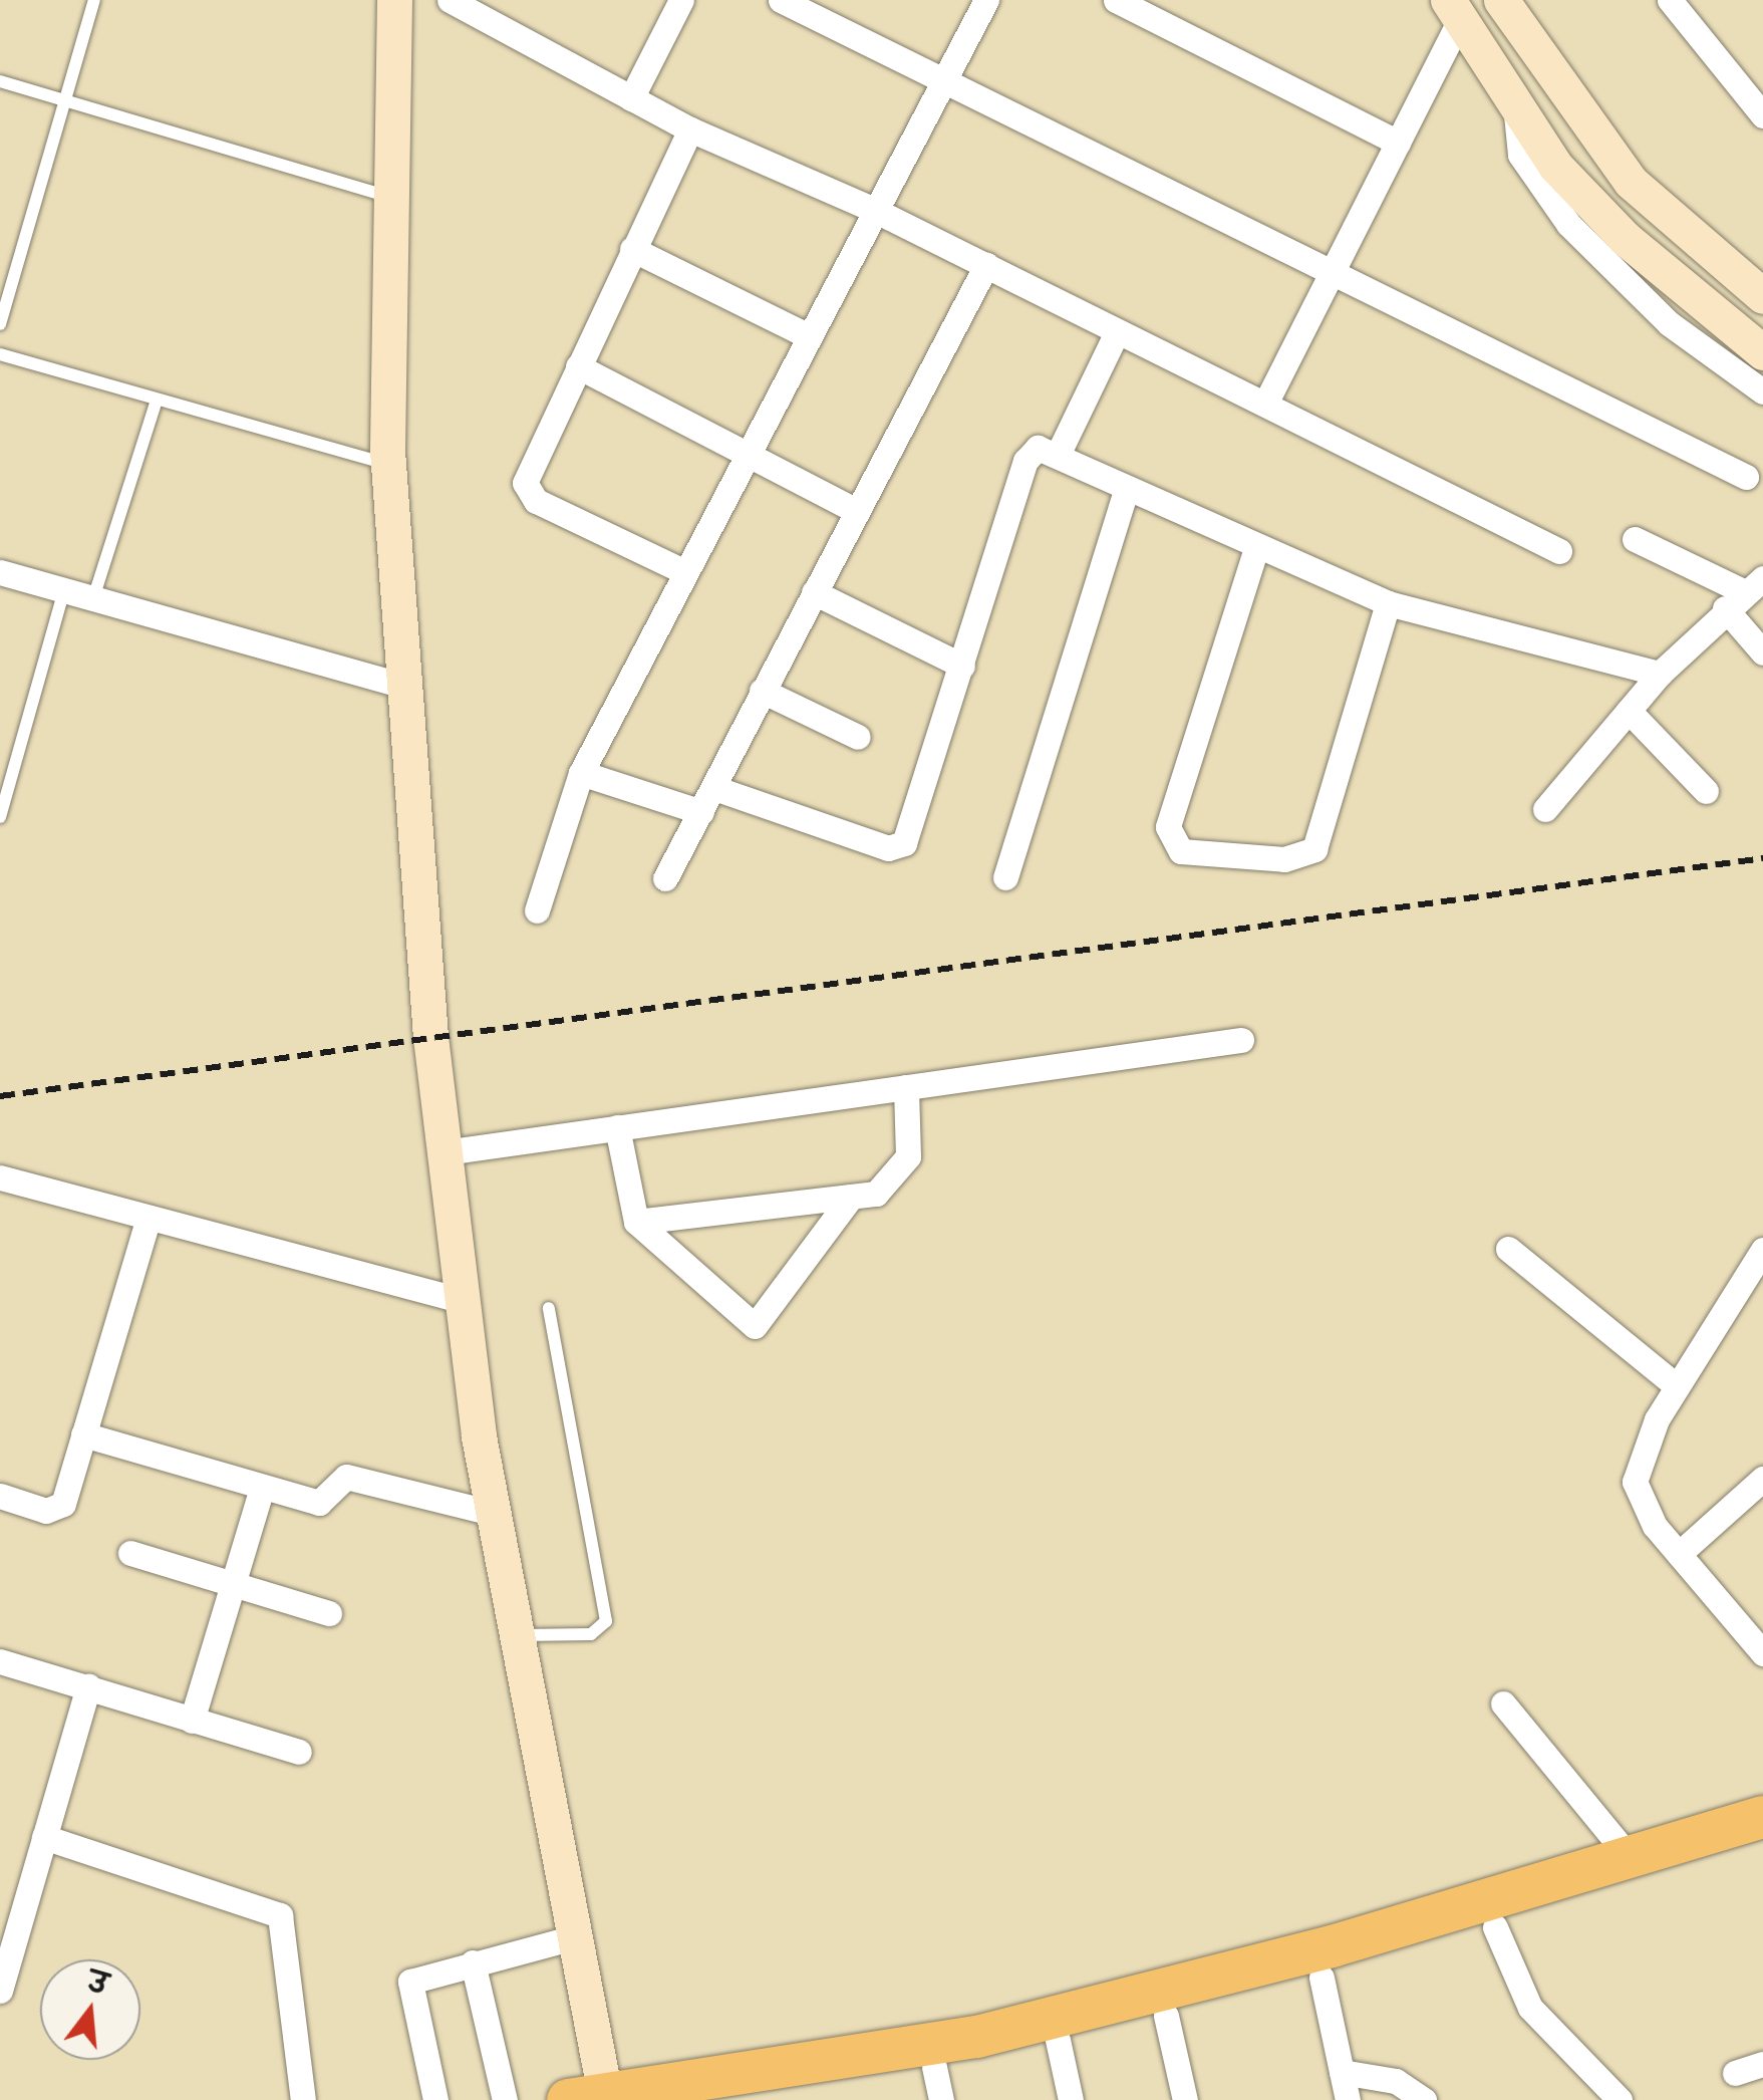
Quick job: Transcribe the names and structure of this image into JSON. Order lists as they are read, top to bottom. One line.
{"north":"top"}
